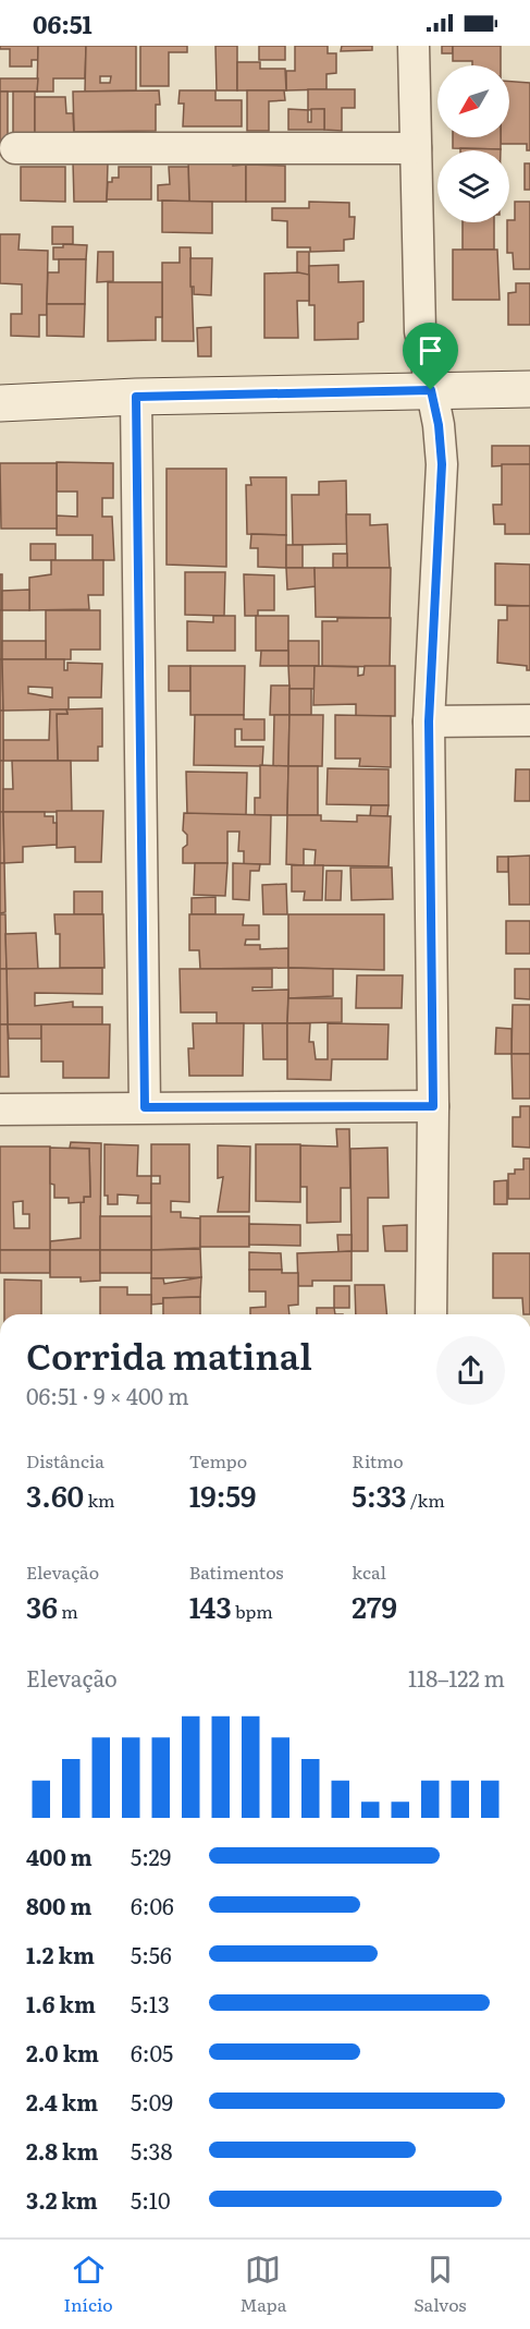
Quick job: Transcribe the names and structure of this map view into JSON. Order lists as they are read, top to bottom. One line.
{"north":"bottom left","page":{"status":"06:51","heading":["Corrida matinal","06:51 · 9 × 400 m"],"stats":[["Distância","3.60 km"],["Tempo","19:59"],["Ritmo","5:33 /km"],["Elevação","36 m"],["Batimentos","143 bpm"],["kcal","279"]],"chart":["Elevação","118–122 m"],"list":[{"name":"400 m","note":"5:29"},{"name":"800 m","note":"6:06"},{"name":"1.2 km","note":"5:56"},{"name":"1.6 km","note":"5:13"},{"name":"2.0 km","note":"6:05"},{"name":"2.4 km","note":"5:09"},{"name":"2.8 km","note":"5:38"},{"name":"3.2 km","note":"5:10"}],"tabs":["Início","Mapa","Salvos"]}}
